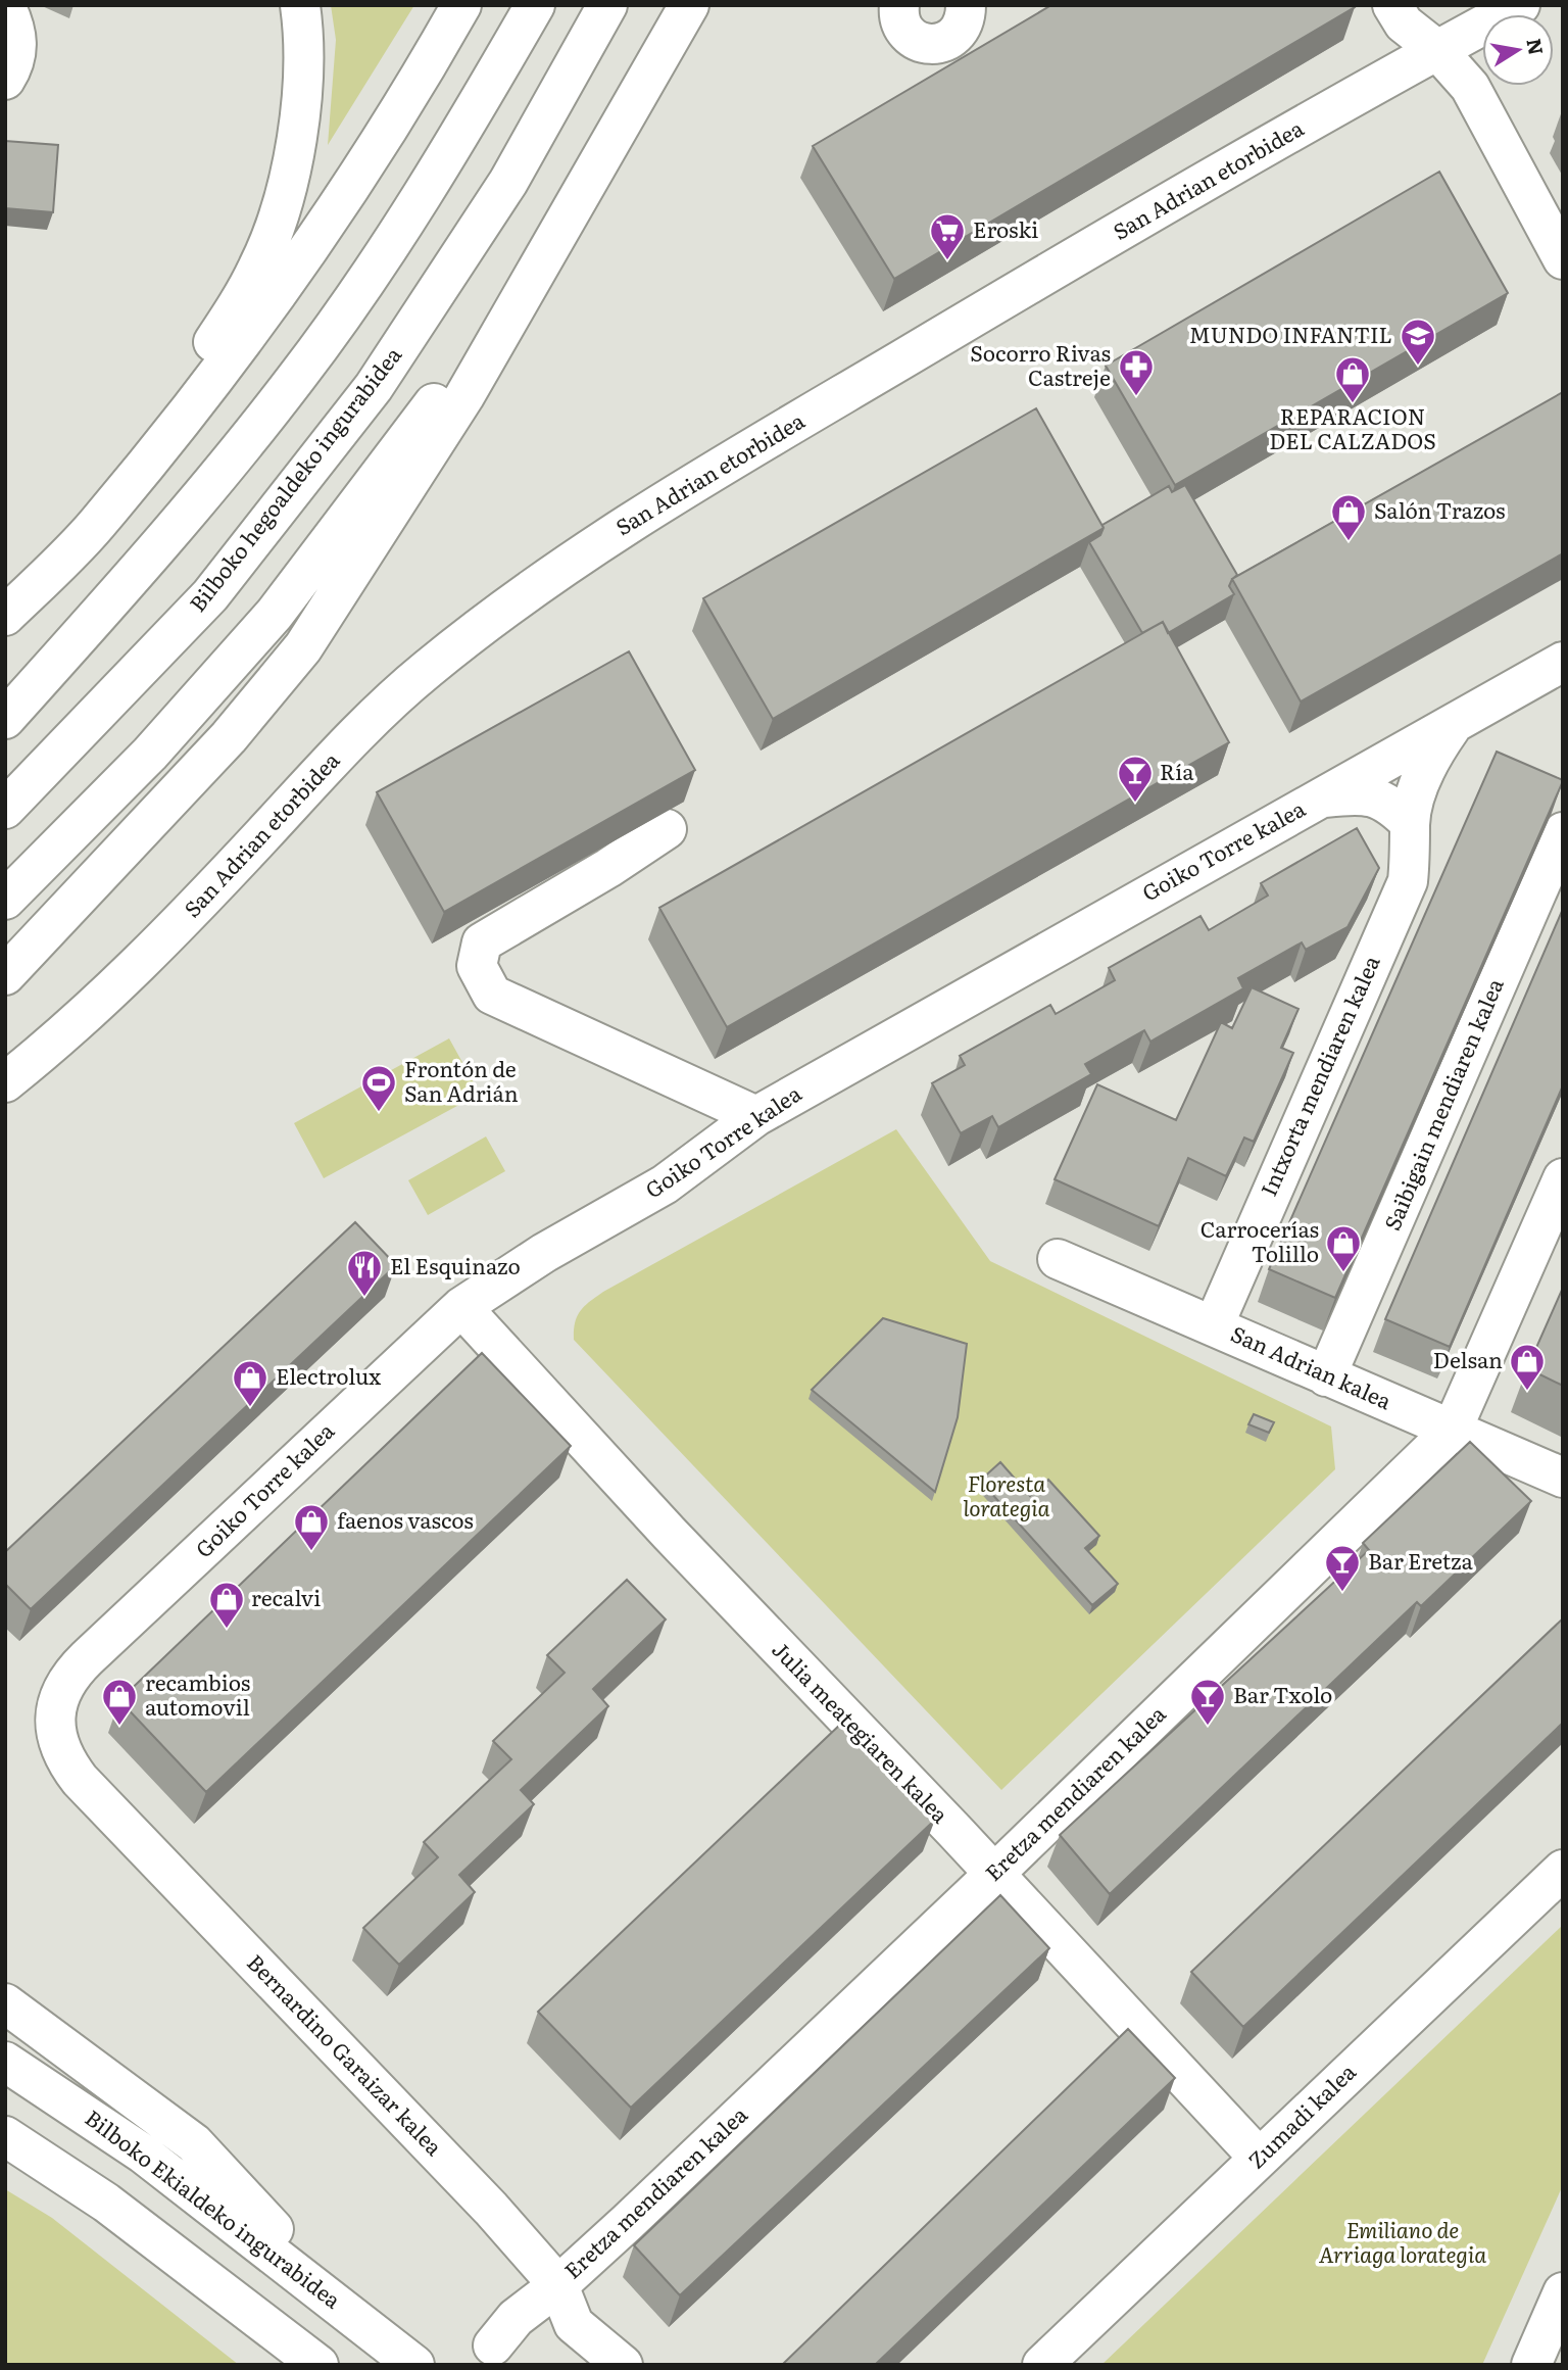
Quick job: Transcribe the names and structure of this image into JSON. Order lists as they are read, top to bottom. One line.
{"streets":{"main road":["San Adrian etorbidea","Bilboko hegoaldeko ingurabidea","Goiko Torre kalea","Intxorta mendiaren kalea","Saibigain mendiaren kalea","San Adrian kalea","Julia meategiaren kalea","Eretza mendiaren kalea","Bernardino Garaizar kalea","Zumadi kalea","Bilboko Ekialdeko ingurabidea"]},"crossings":[["Goiko Torre kalea","Intxorta mendiaren kalea"],["Goiko Torre kalea","Julia meategiaren kalea"],["Goiko Torre kalea","Bernardino Garaizar kalea"],["Intxorta mendiaren kalea","San Adrian kalea"],["Saibigain mendiaren kalea","San Adrian kalea"],["San Adrian kalea","Eretza mendiaren kalea"],["Julia meategiaren kalea","Eretza mendiaren kalea"],["Julia meategiaren kalea","Zumadi kalea"],["Eretza mendiaren kalea","Bernardino Garaizar kalea"]],"parks":["Floresta lorategia","Emiliano de Arriaga lorategia"],"places":{"supermarket":["Eroski"],"school or university":["MUNDO INFANTIL"],"pharmacy":["Socorro Rivas Castreje"],"shop":["REPARACION DEL CALZADOS","Salón Trazos","Carrocerías Tolillo","Delsan","Electrolux","faenos vascos","recalvi","recambios automovil"],"bar":["Ría","Bar Eretza","Bar Txolo"],"sports":["Frontón de San Adrián"],"restaurant":["El Esquinazo"]},"north":"right"}
